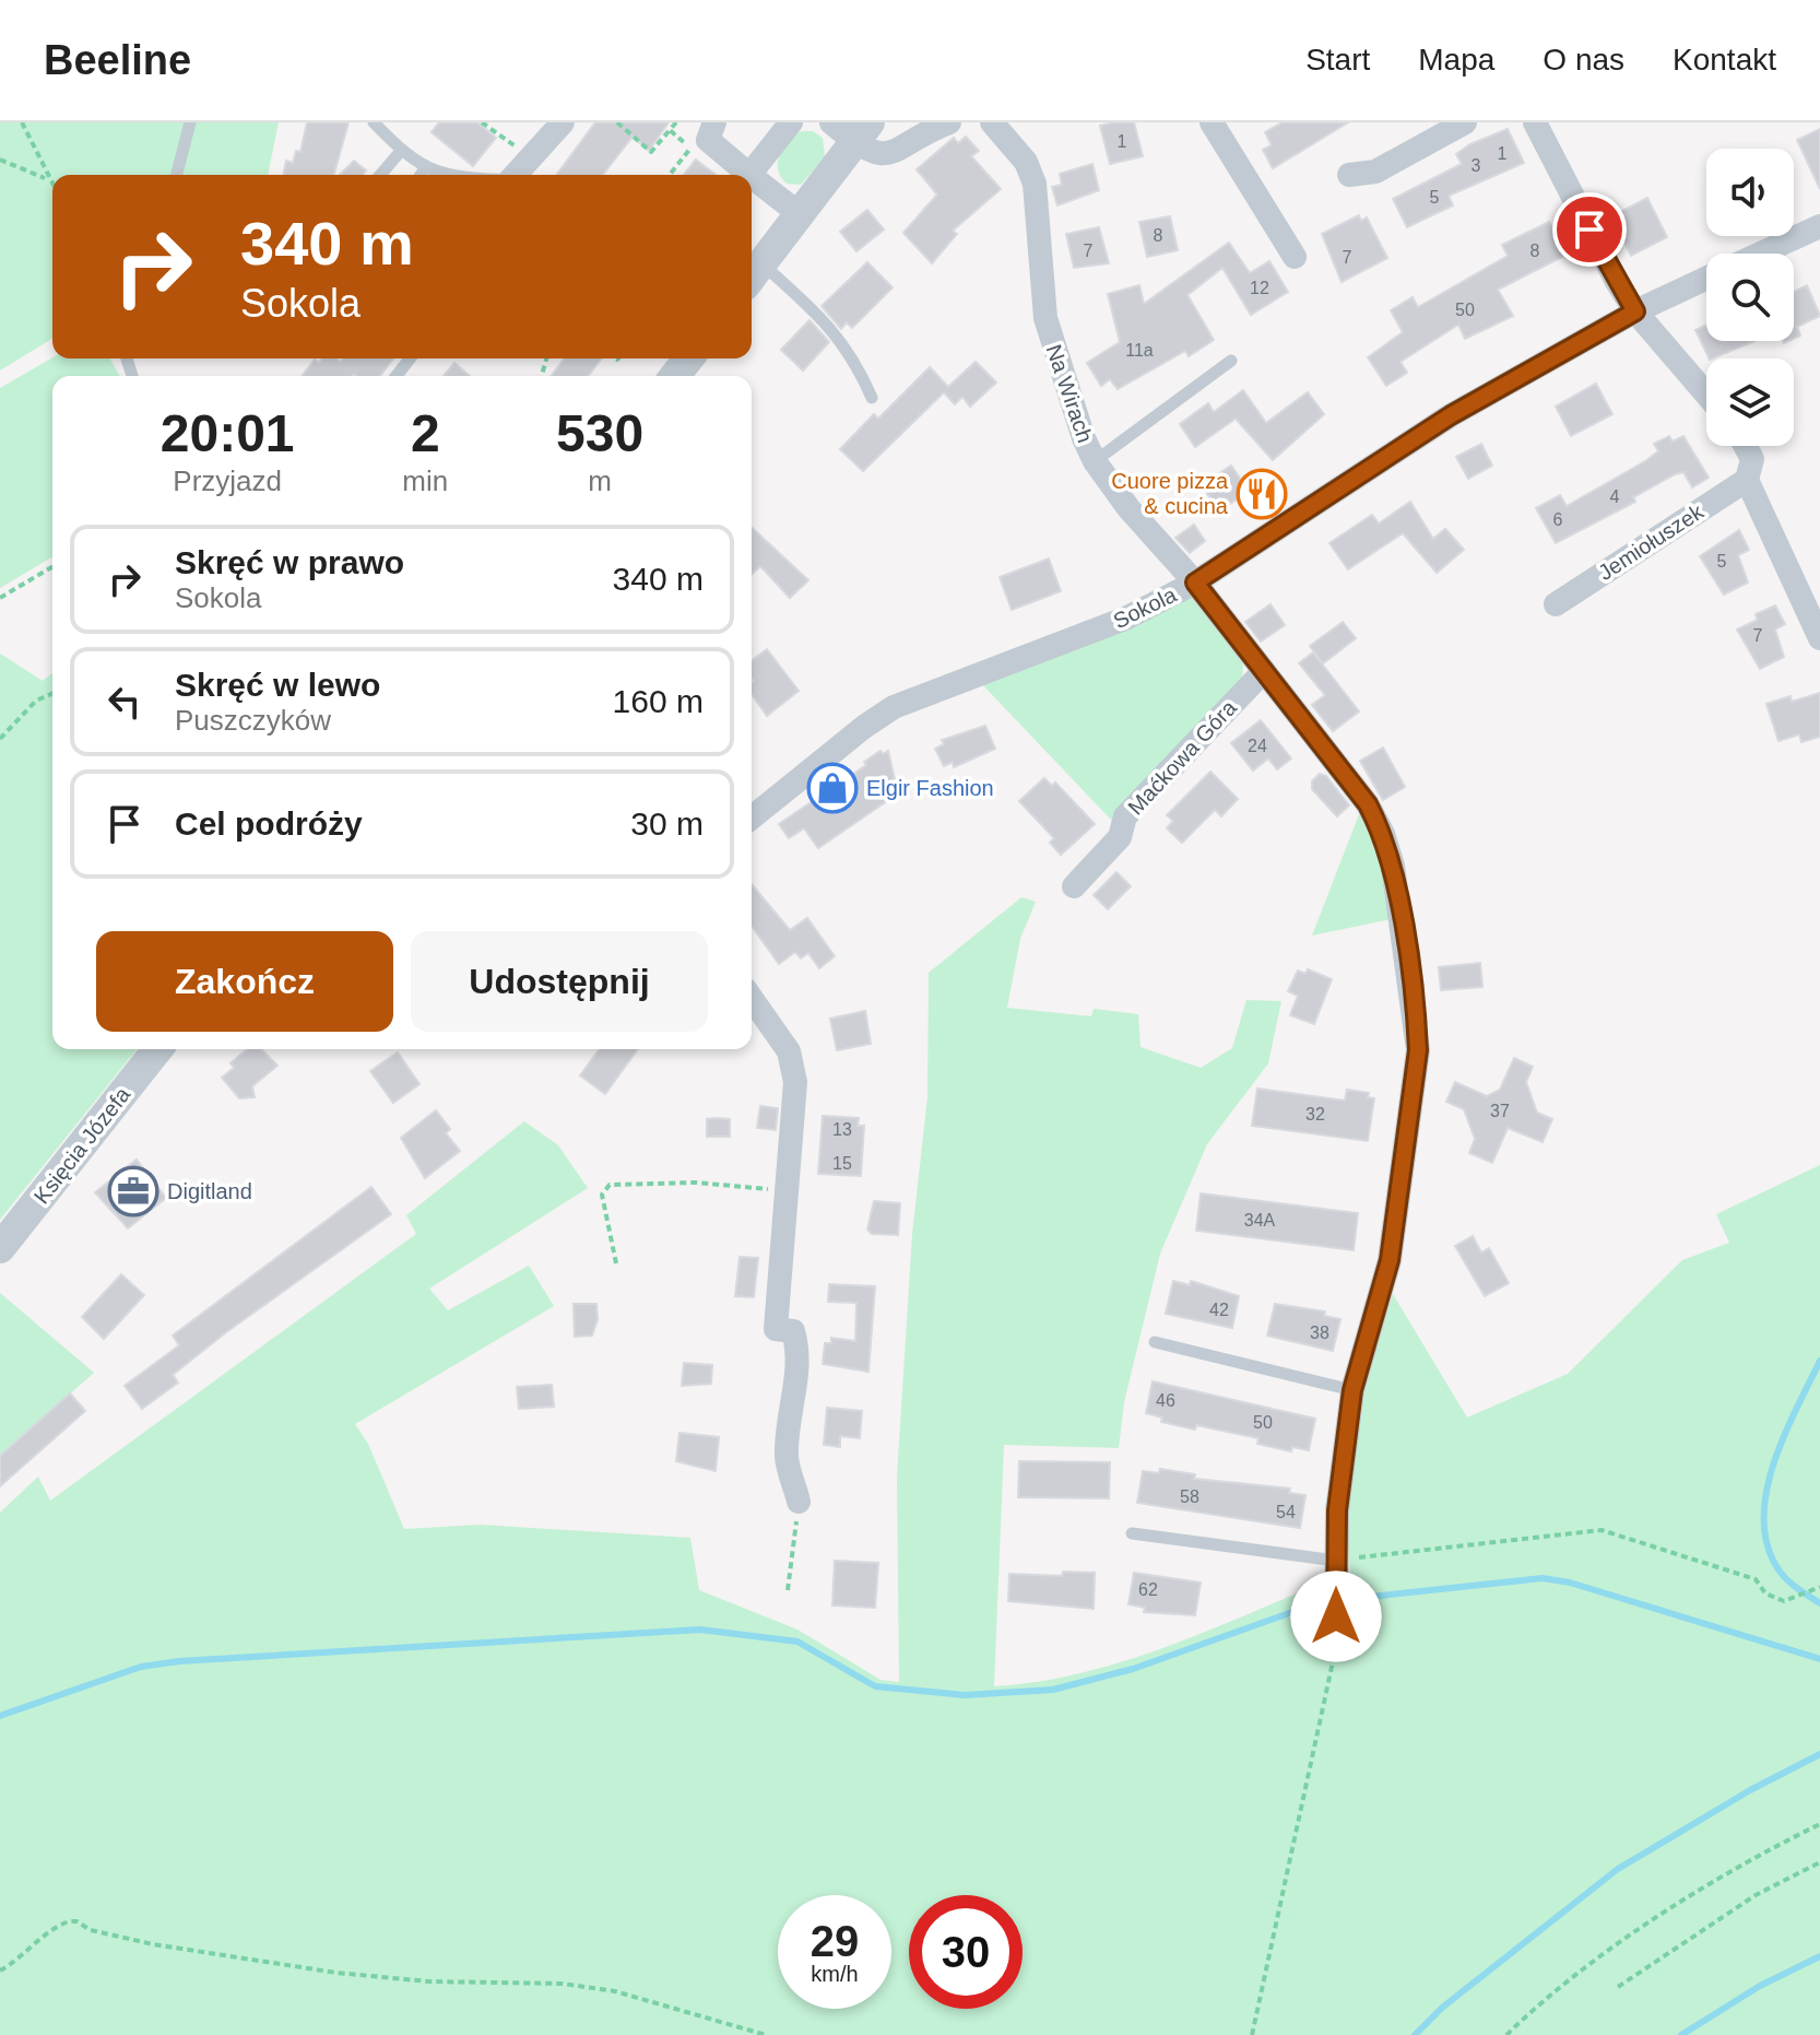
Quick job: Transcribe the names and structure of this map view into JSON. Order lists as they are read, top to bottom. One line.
{"streets":{"street":["Na Wirach","Jemiołuszek","Sokola","Maćkowa Góra","Księcia Józefa"]},"crossings":[["Na Wirach","Sokola"],["Na Wirach","Maćkowa Góra"]],"places":{"restaurant":["Cuore pizza & cucina"],"shop":["Elgir Fashion"],"office":["Digitland"]},"house_numbers":["1","1","3","5","8","7","8","7","12","50","11a","4","6","5","7","24","37","32","13","15","34A","42","38","46","50","58","54","62"],"page":{"header":"Beeline","nav":["Start","Mapa","O nas","Kontakt"],"turn":["340 m","Sokola"],"eta":["20:01","Przyjazd","2","min","530","m"],"list":[{"name":"Skręć w prawo","note":"Sokola","value":"340 m"},{"name":"Skręć w lewo","note":"Puszczyków","value":"160 m"},{"name":"Cel podróży","value":"30 m"}],"buttons":["Zakończ","Udostępnij"],"speed":"29 km/h","limit":"30"}}
